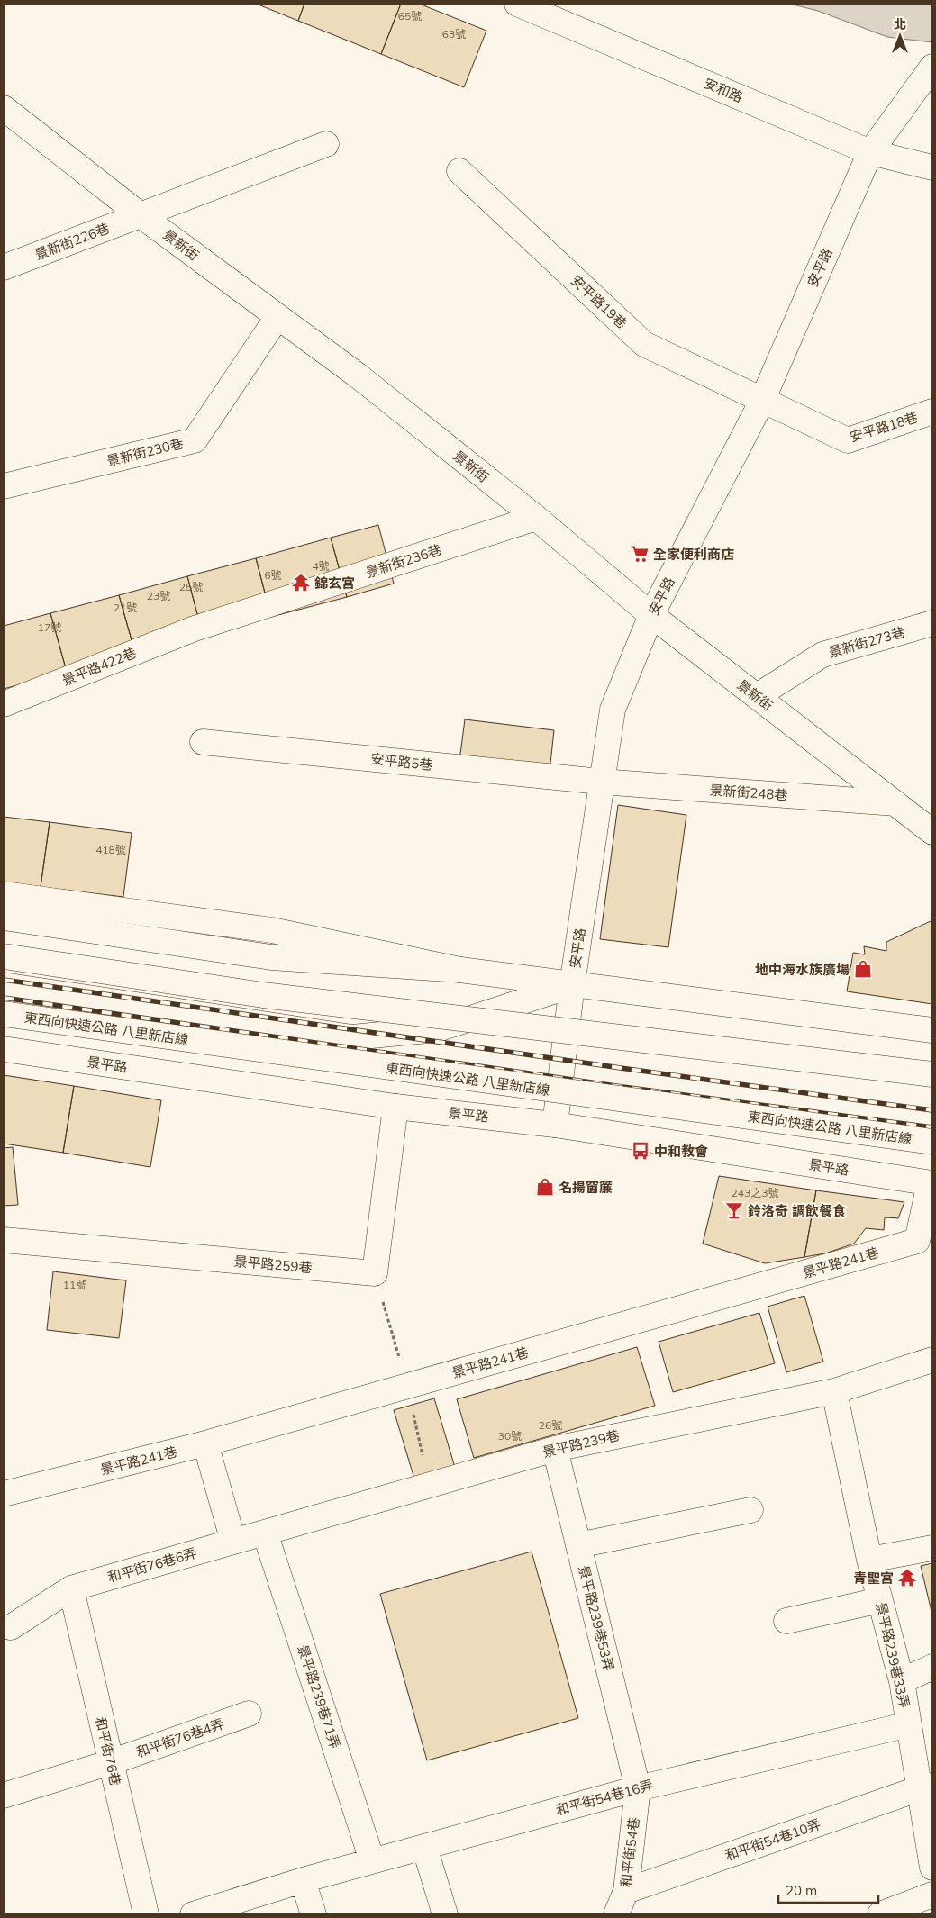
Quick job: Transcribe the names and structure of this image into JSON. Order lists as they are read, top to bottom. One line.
{"streets":{"main road":["安和路","景新街226巷","景新街","安平路","安平路19巷","安平路18巷","景新街230巷","景新街236巷","景新街273巷","景平路422巷","安平路5巷","景新街248巷","東西向快速公路 八里新店線","景平路","景平路241巷","景平路259巷","景平路239巷","和平街76巷6弄","景平路239巷53弄","景平路239巷33弄","景平路239巷71弄","和平街76巷4弄","和平街76巷","和平街54巷16弄","和平街54巷10弄","和平街54巷"]},"crossings":[["安和路","安平路"],["景新街226巷","景新街"],["景新街","安平路"],["景新街","景新街230巷"],["景新街","景新街236巷"],["景新街","景新街273巷"],["景新街","景新街248巷"],["安平路","安平路19巷"],["安平路","安平路18巷"],["安平路","安平路5巷"],["安平路","景新街248巷"],["安平路","景平路"],["安平路19巷","安平路18巷"],["景新街236巷","景平路422巷"],["安平路5巷","景新街248巷"],["景平路","景平路241巷"],["景平路239巷","和平街76巷6弄"],["景平路239巷","景平路239巷53弄"],["景平路239巷","景平路239巷33弄"],["景平路239巷","景平路239巷71弄"],["和平街76巷6弄","和平街76巷"],["景平路239巷53弄","和平街54巷16弄"],["景平路239巷53弄","和平街54巷"],["景平路239巷33弄","和平街54巷16弄"],["景平路239巷33弄","和平街54巷10弄"],["景平路239巷71弄","和平街54巷16弄"],["和平街76巷4弄","和平街76巷"],["和平街54巷16弄","和平街54巷"],["和平街54巷10弄","和平街54巷"]],"places":{"supermarket":["全家便利商店"],"temple":["錦玄宮","青聖宮"],"shop":["地中海水族廣場","名揚窗簾"],"bus stop":["中和教會"],"bar":["鈴洛奇 調飲餐食"]},"house_numbers":["65號","63號","4號","6號","25號","23號","21號","17號","418號","243之3號","11號","26號","30號"],"scale_bar":"20 m","north":"top"}
